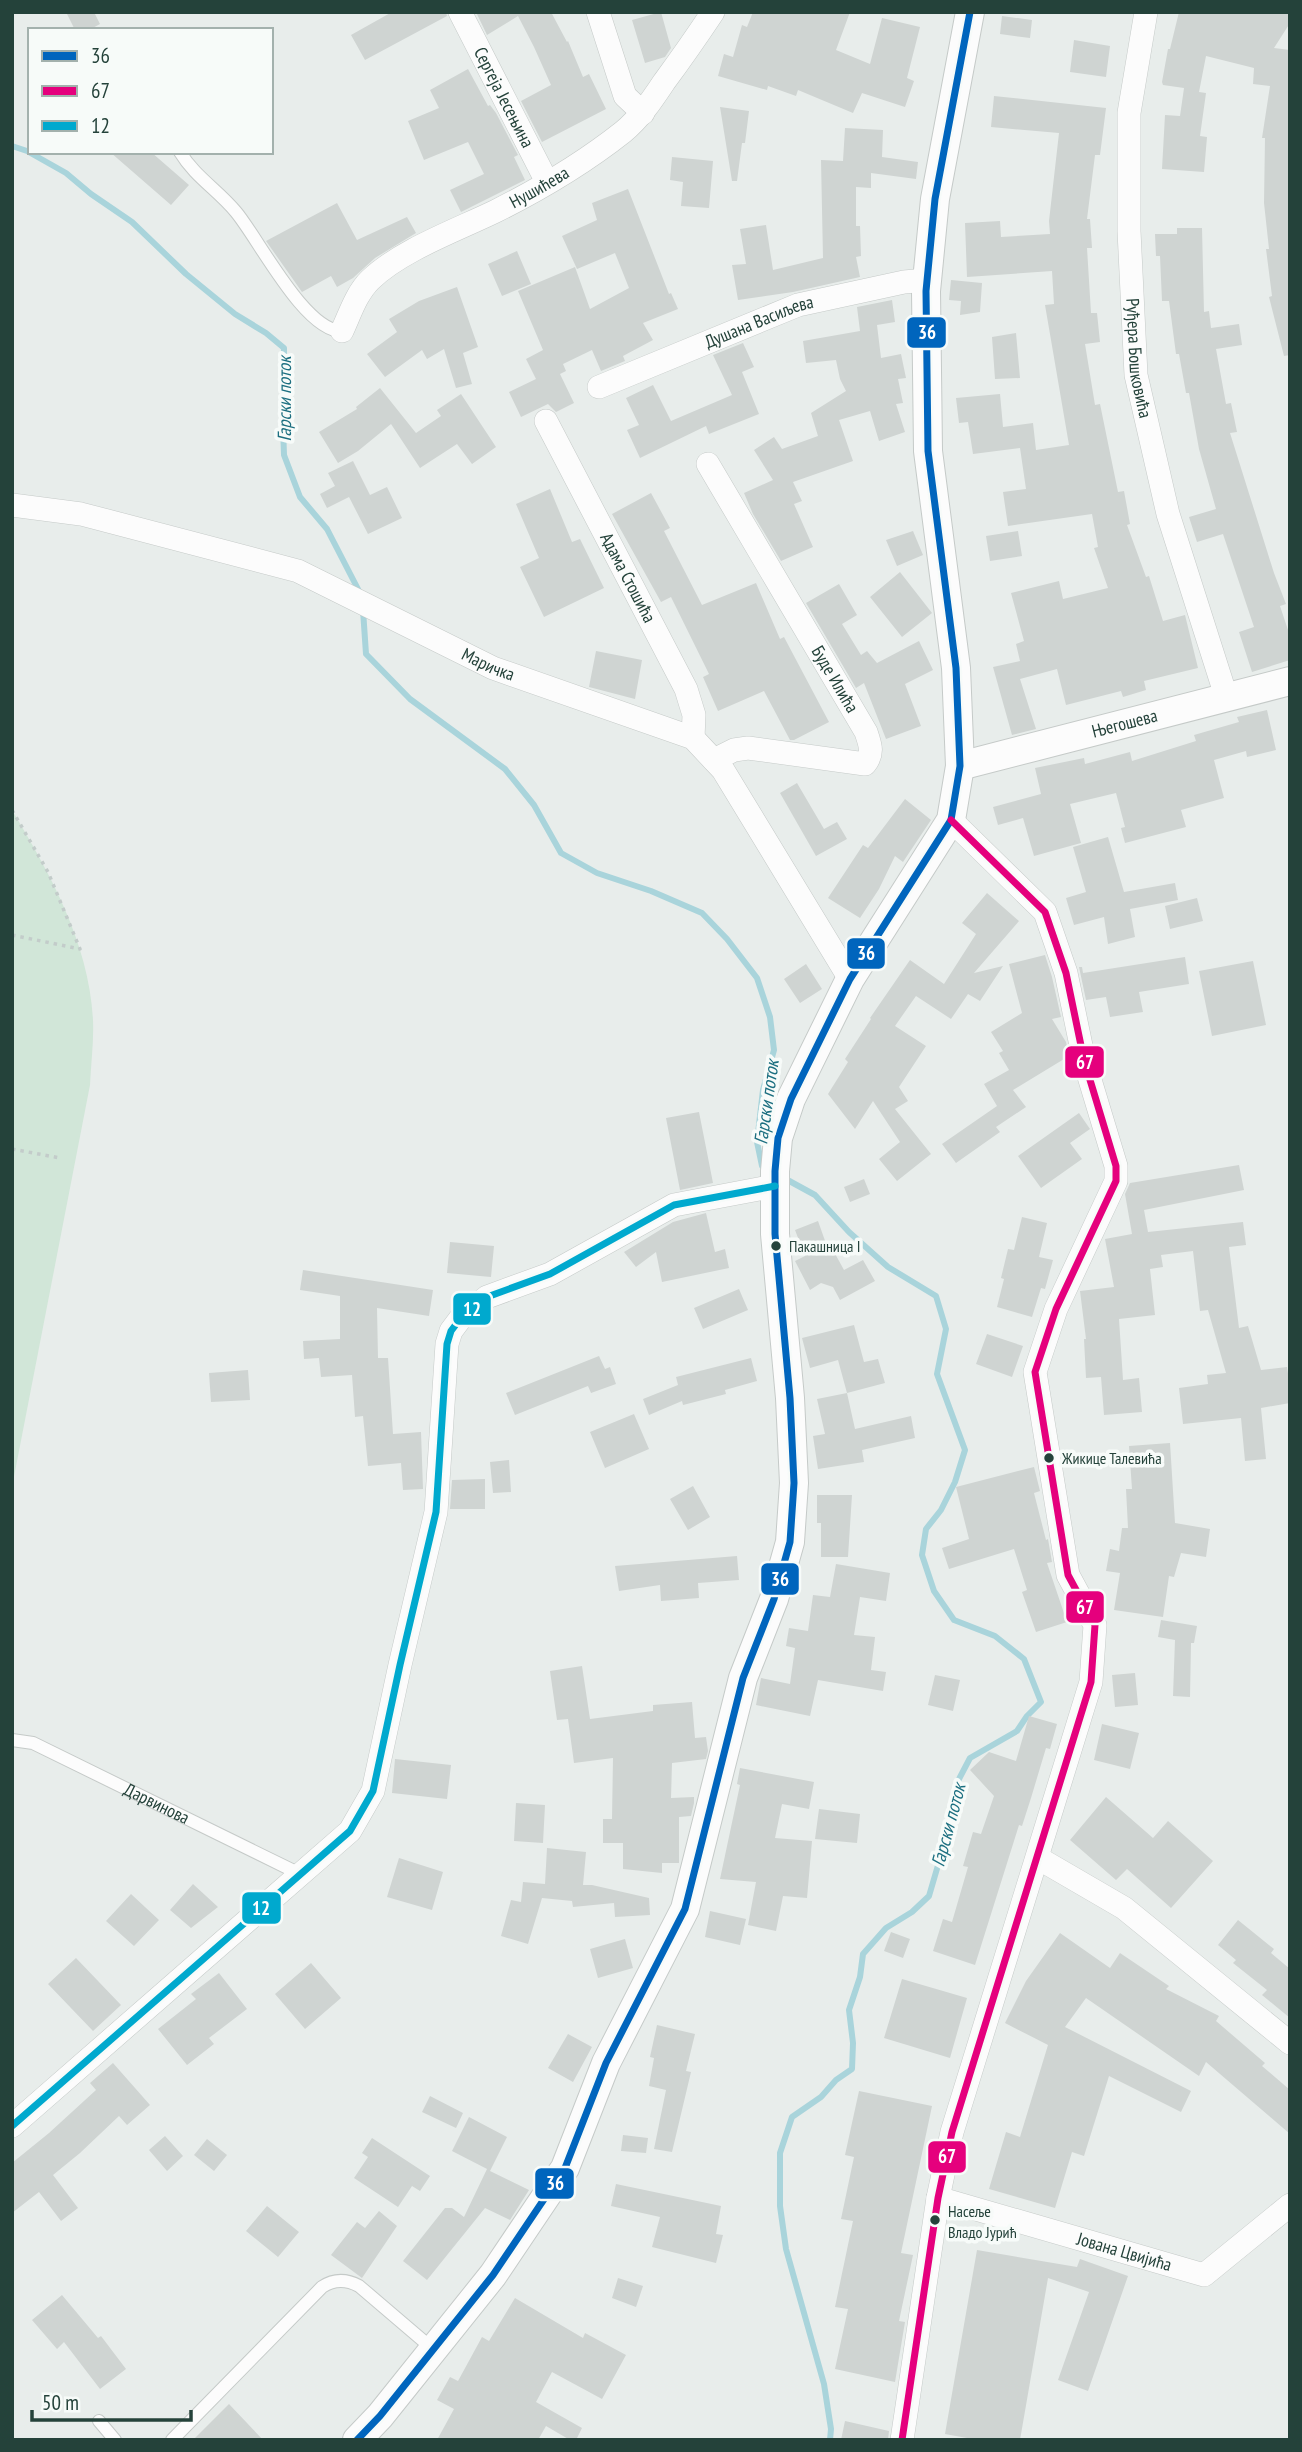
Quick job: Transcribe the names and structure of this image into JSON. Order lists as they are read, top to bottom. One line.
{"streets":{"street":["Сергеја Јесењина","Нушићева","Душана Васиљева","Руђера Бошковића","Адама Стошића","Маричка","Буде Илића","Његошева","Јована Цвијића"],"lane":["Дарвинова"]},"crossings":[["Сергеја Јесењина","Нушићева"],["Руђера Бошковића","Његошева"],["Адама Стошића","Маричка"],["Маричка","Буде Илића"]],"water":["Гарски поток"],"places":["Пакашница I","Жикице Талевића","Насеље Владо Јурић"],"lines":["transit line 36","transit line 67","transit line 12"],"legend":["36","67","12"],"scale_bar":"50 m"}
